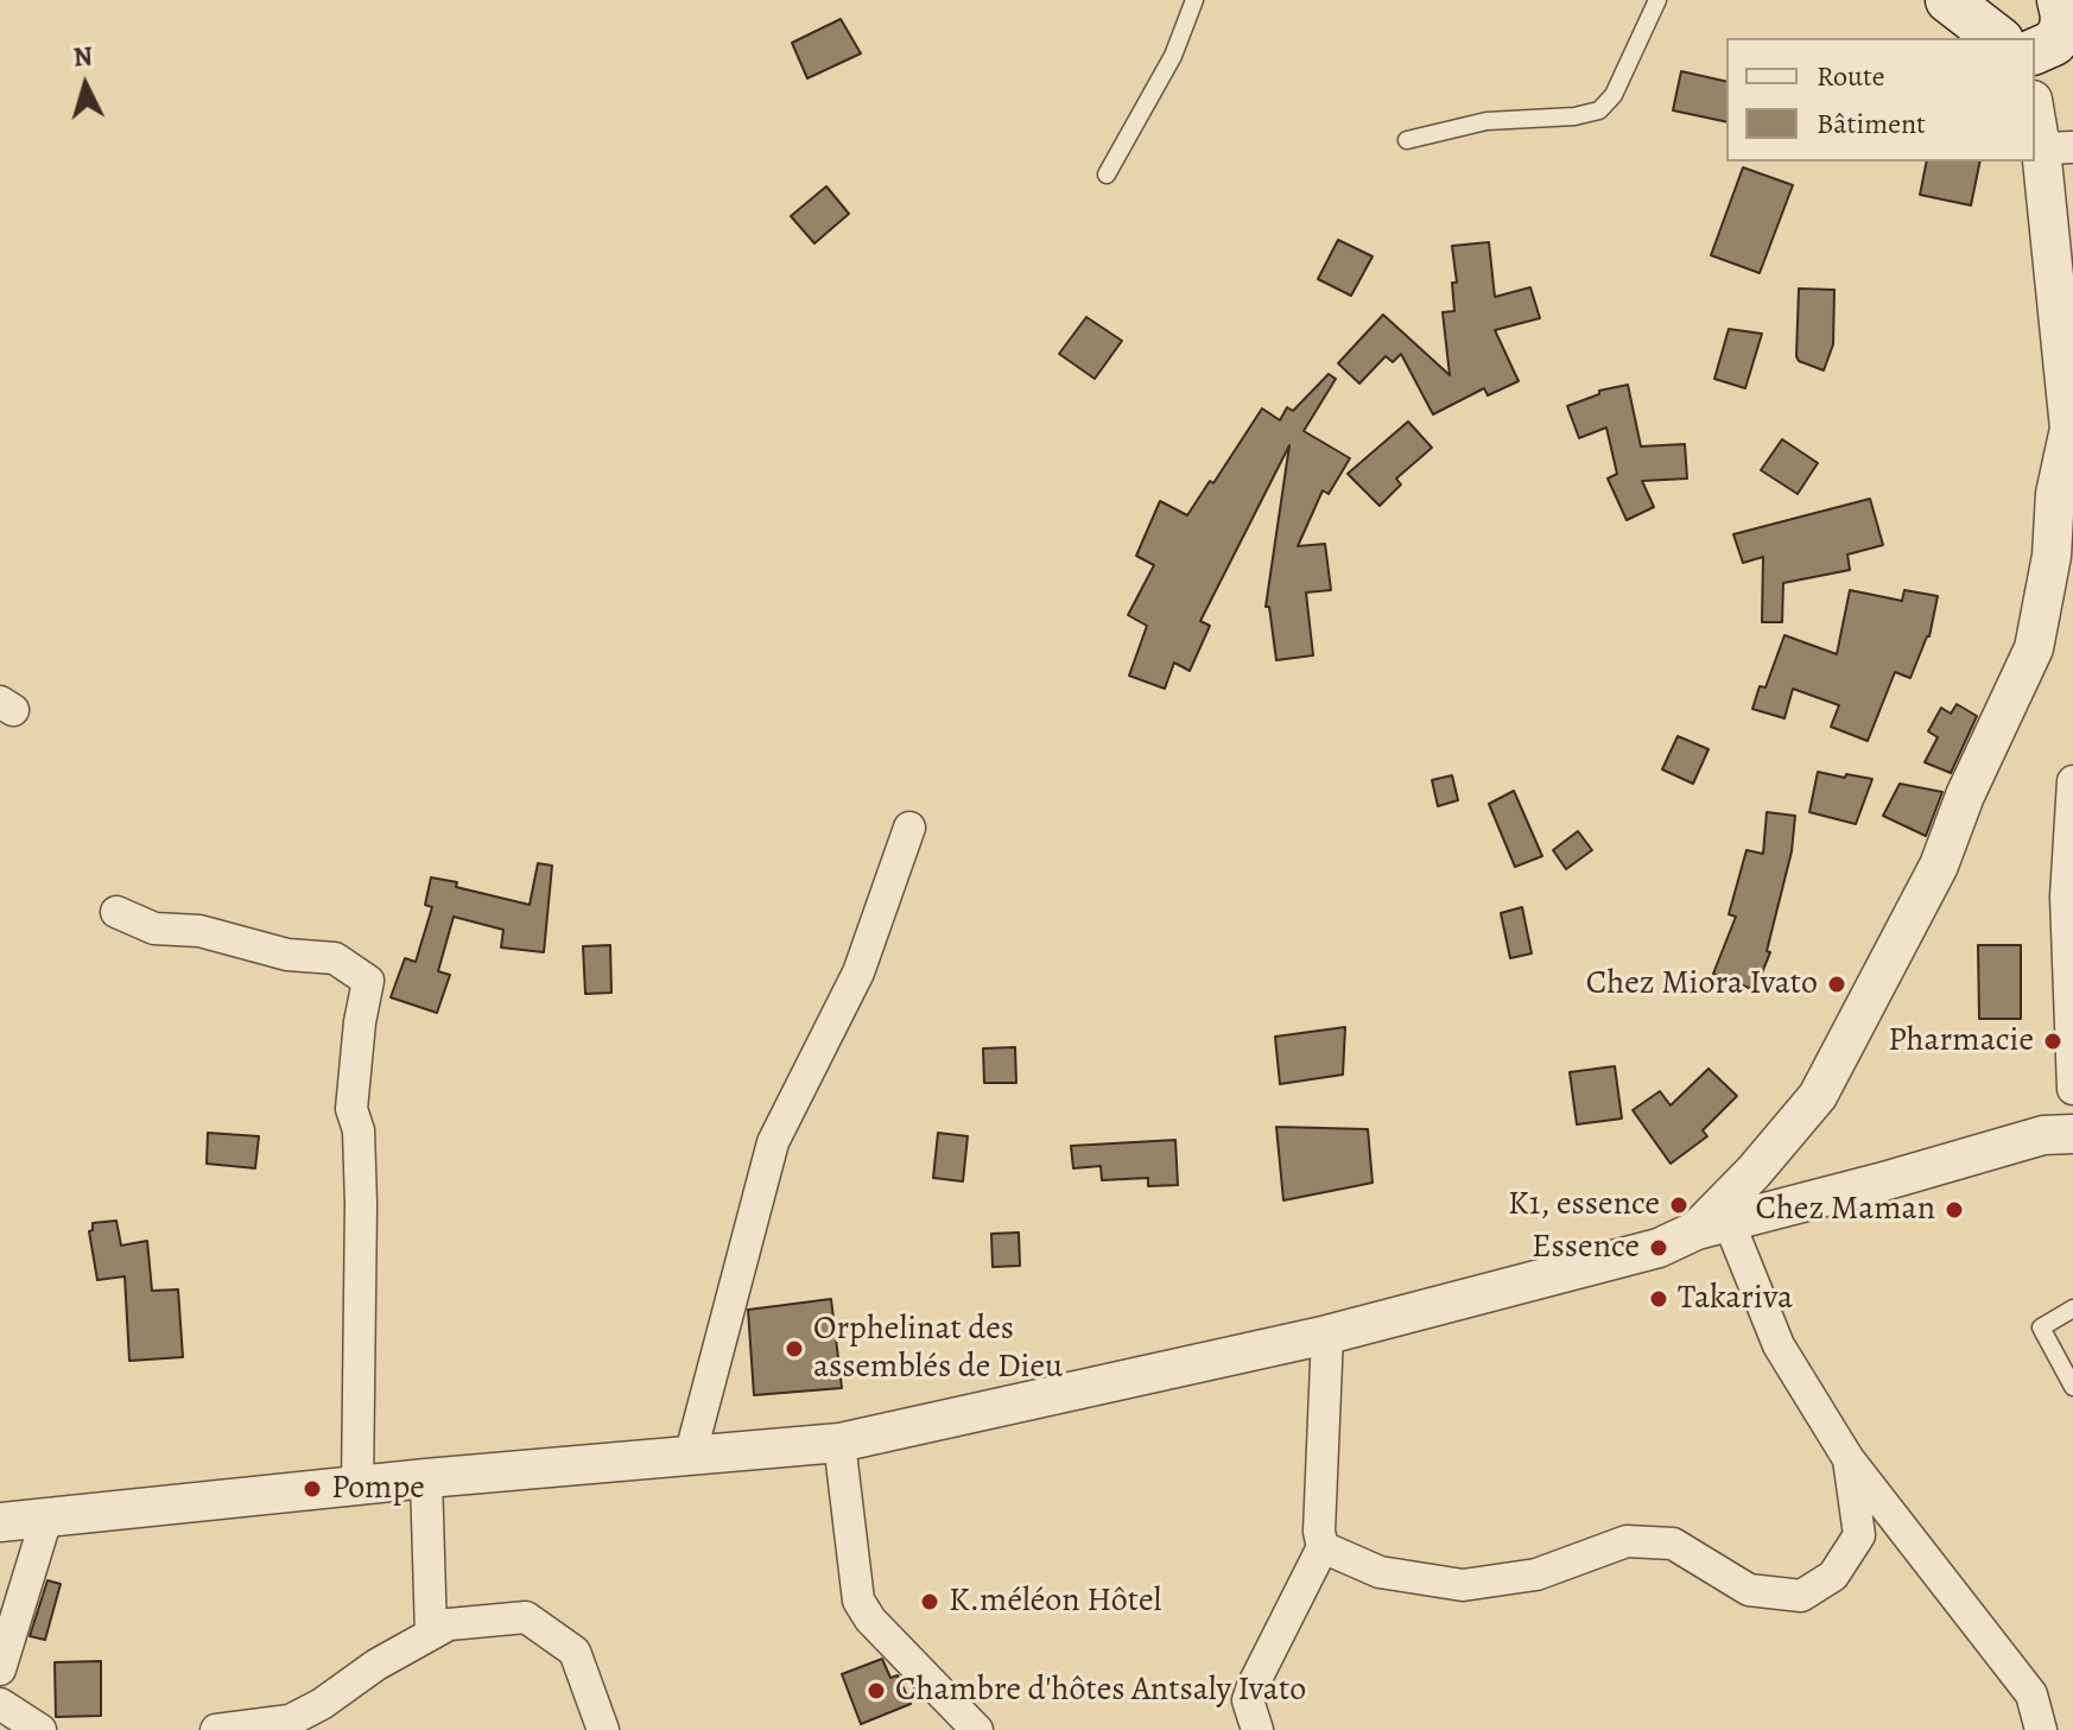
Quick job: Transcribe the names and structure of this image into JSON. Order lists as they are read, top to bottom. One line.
{"places":["Chez Miora Ivato","Pharmacie","K1, essence","Chez Maman","Essence","Takariva","Orphelinat des assemblés de Dieu","Pompe","K.méléon Hôtel","Chambre d'hôtes Antsaly Ivato"],"legend":["Route","Bâtiment"],"north":"top"}
